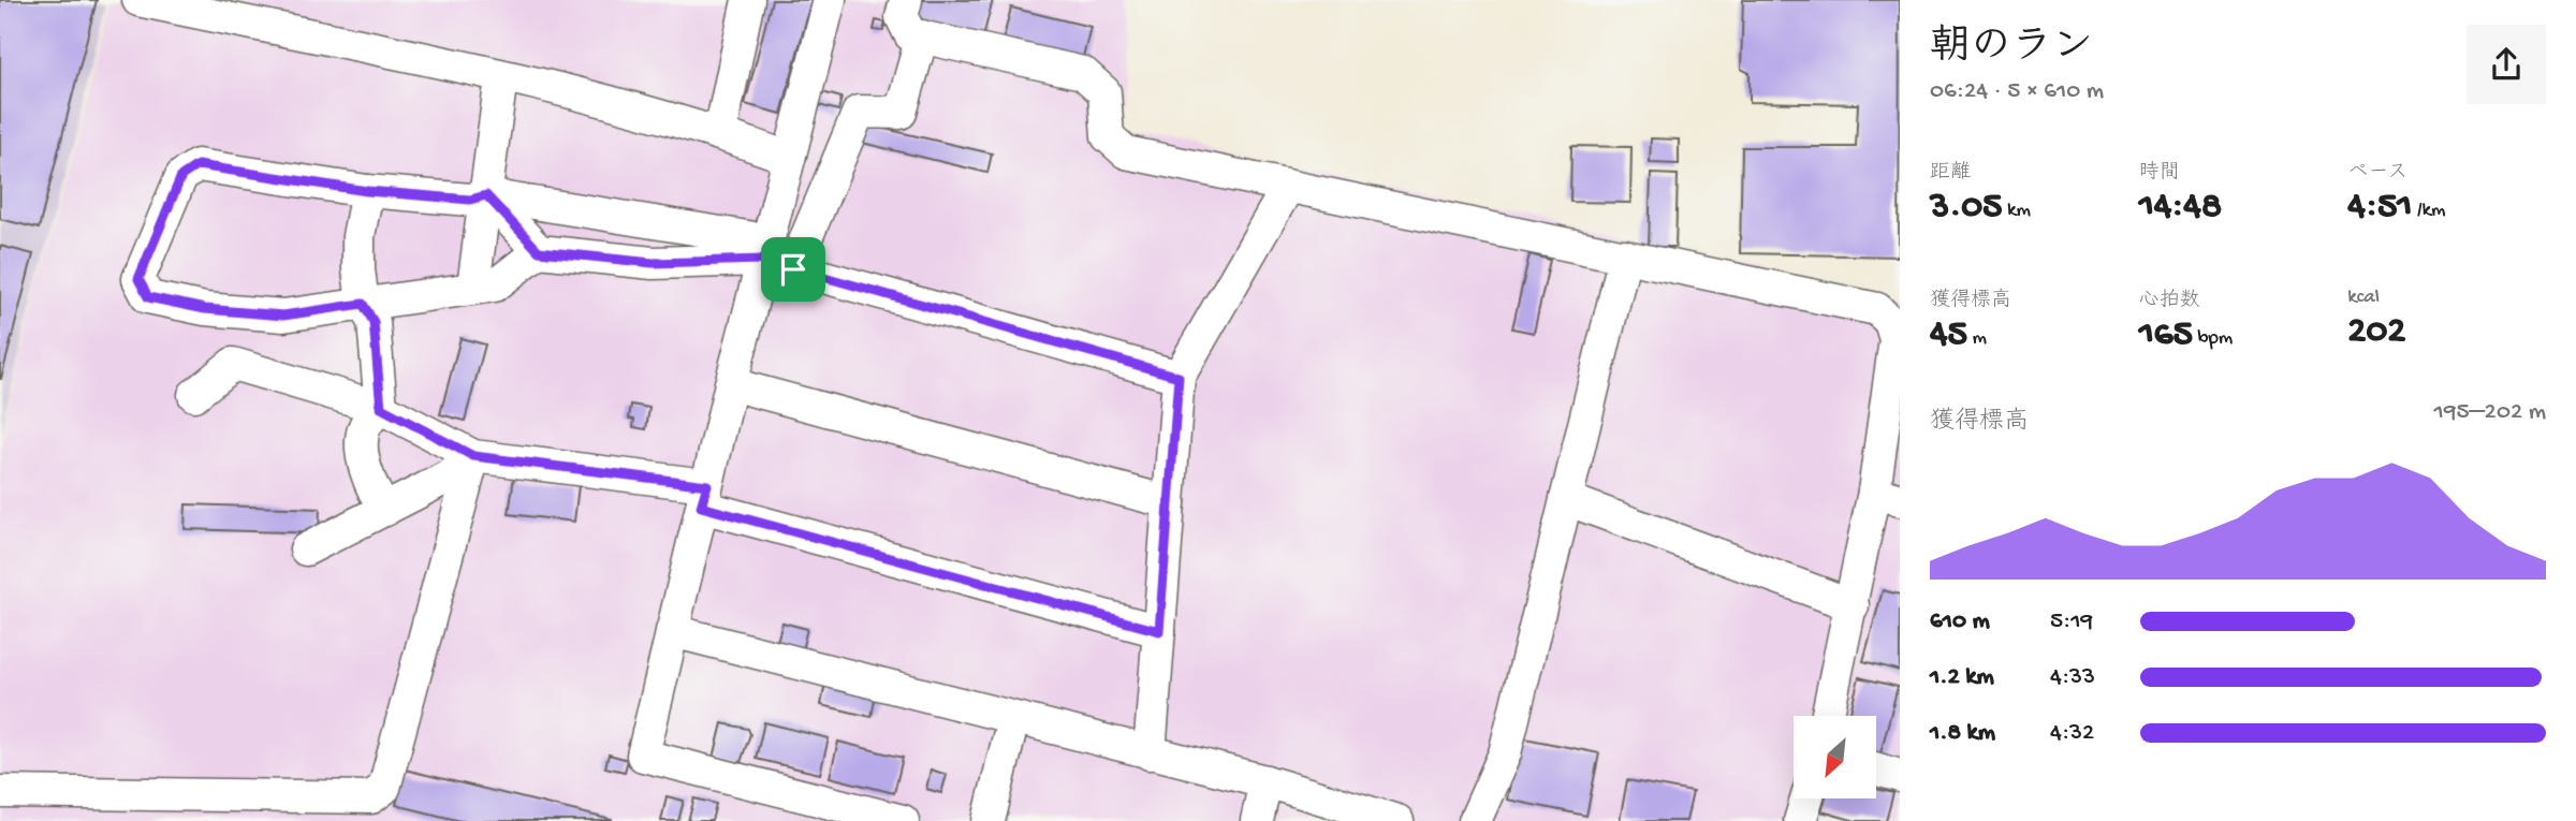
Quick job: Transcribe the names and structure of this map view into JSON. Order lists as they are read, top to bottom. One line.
{"north":"bottom left","page":{"heading":["朝のラン","06:24 · 5 × 610 m"],"stats":[["距離","3.05 km"],["時間","14:48"],["ペース","4:51 /km"],["獲得標高","45 m"],["心拍数","165 bpm"],["kcal","202"]],"chart":["獲得標高","195–202 m"],"list":[{"name":"610 m","note":"5:19"},{"name":"1.2 km","note":"4:33"},{"name":"1.8 km","note":"4:32"}]}}
